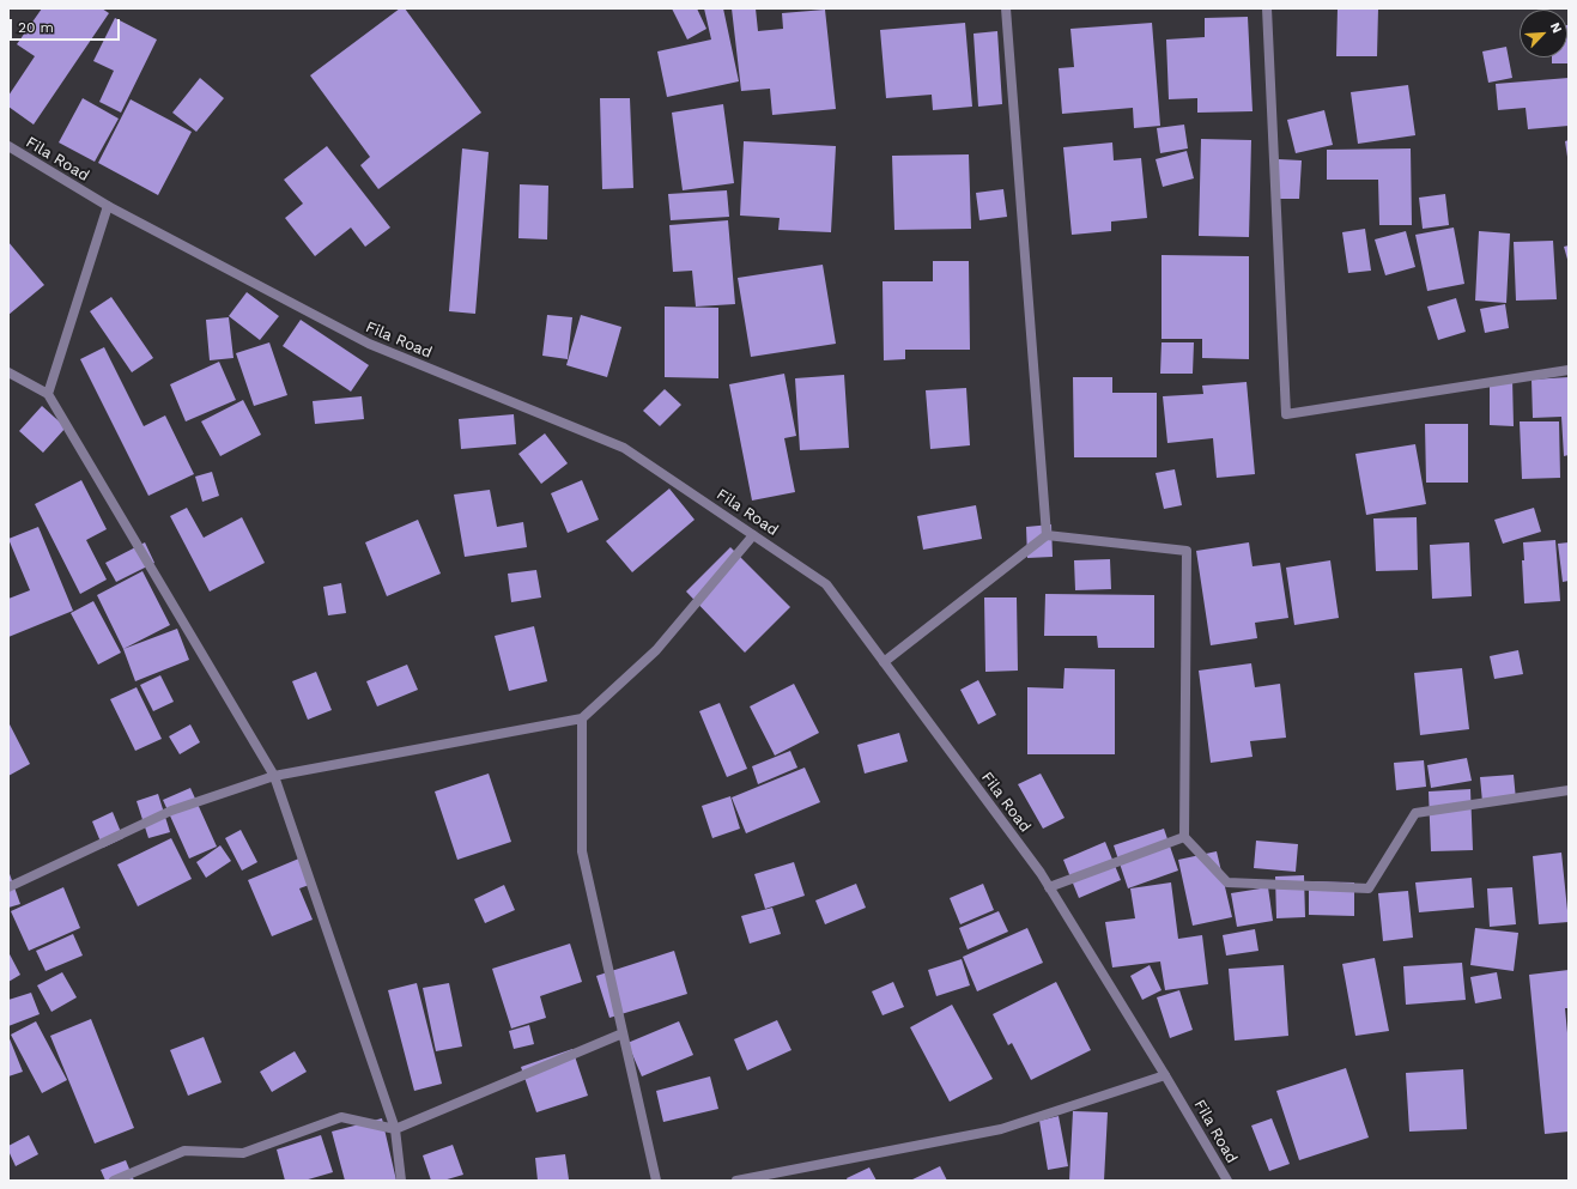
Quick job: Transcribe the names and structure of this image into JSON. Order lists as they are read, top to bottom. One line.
{"streets":{"street":["Fila Road"]},"scale_bar":"20 m","north":"top right"}
